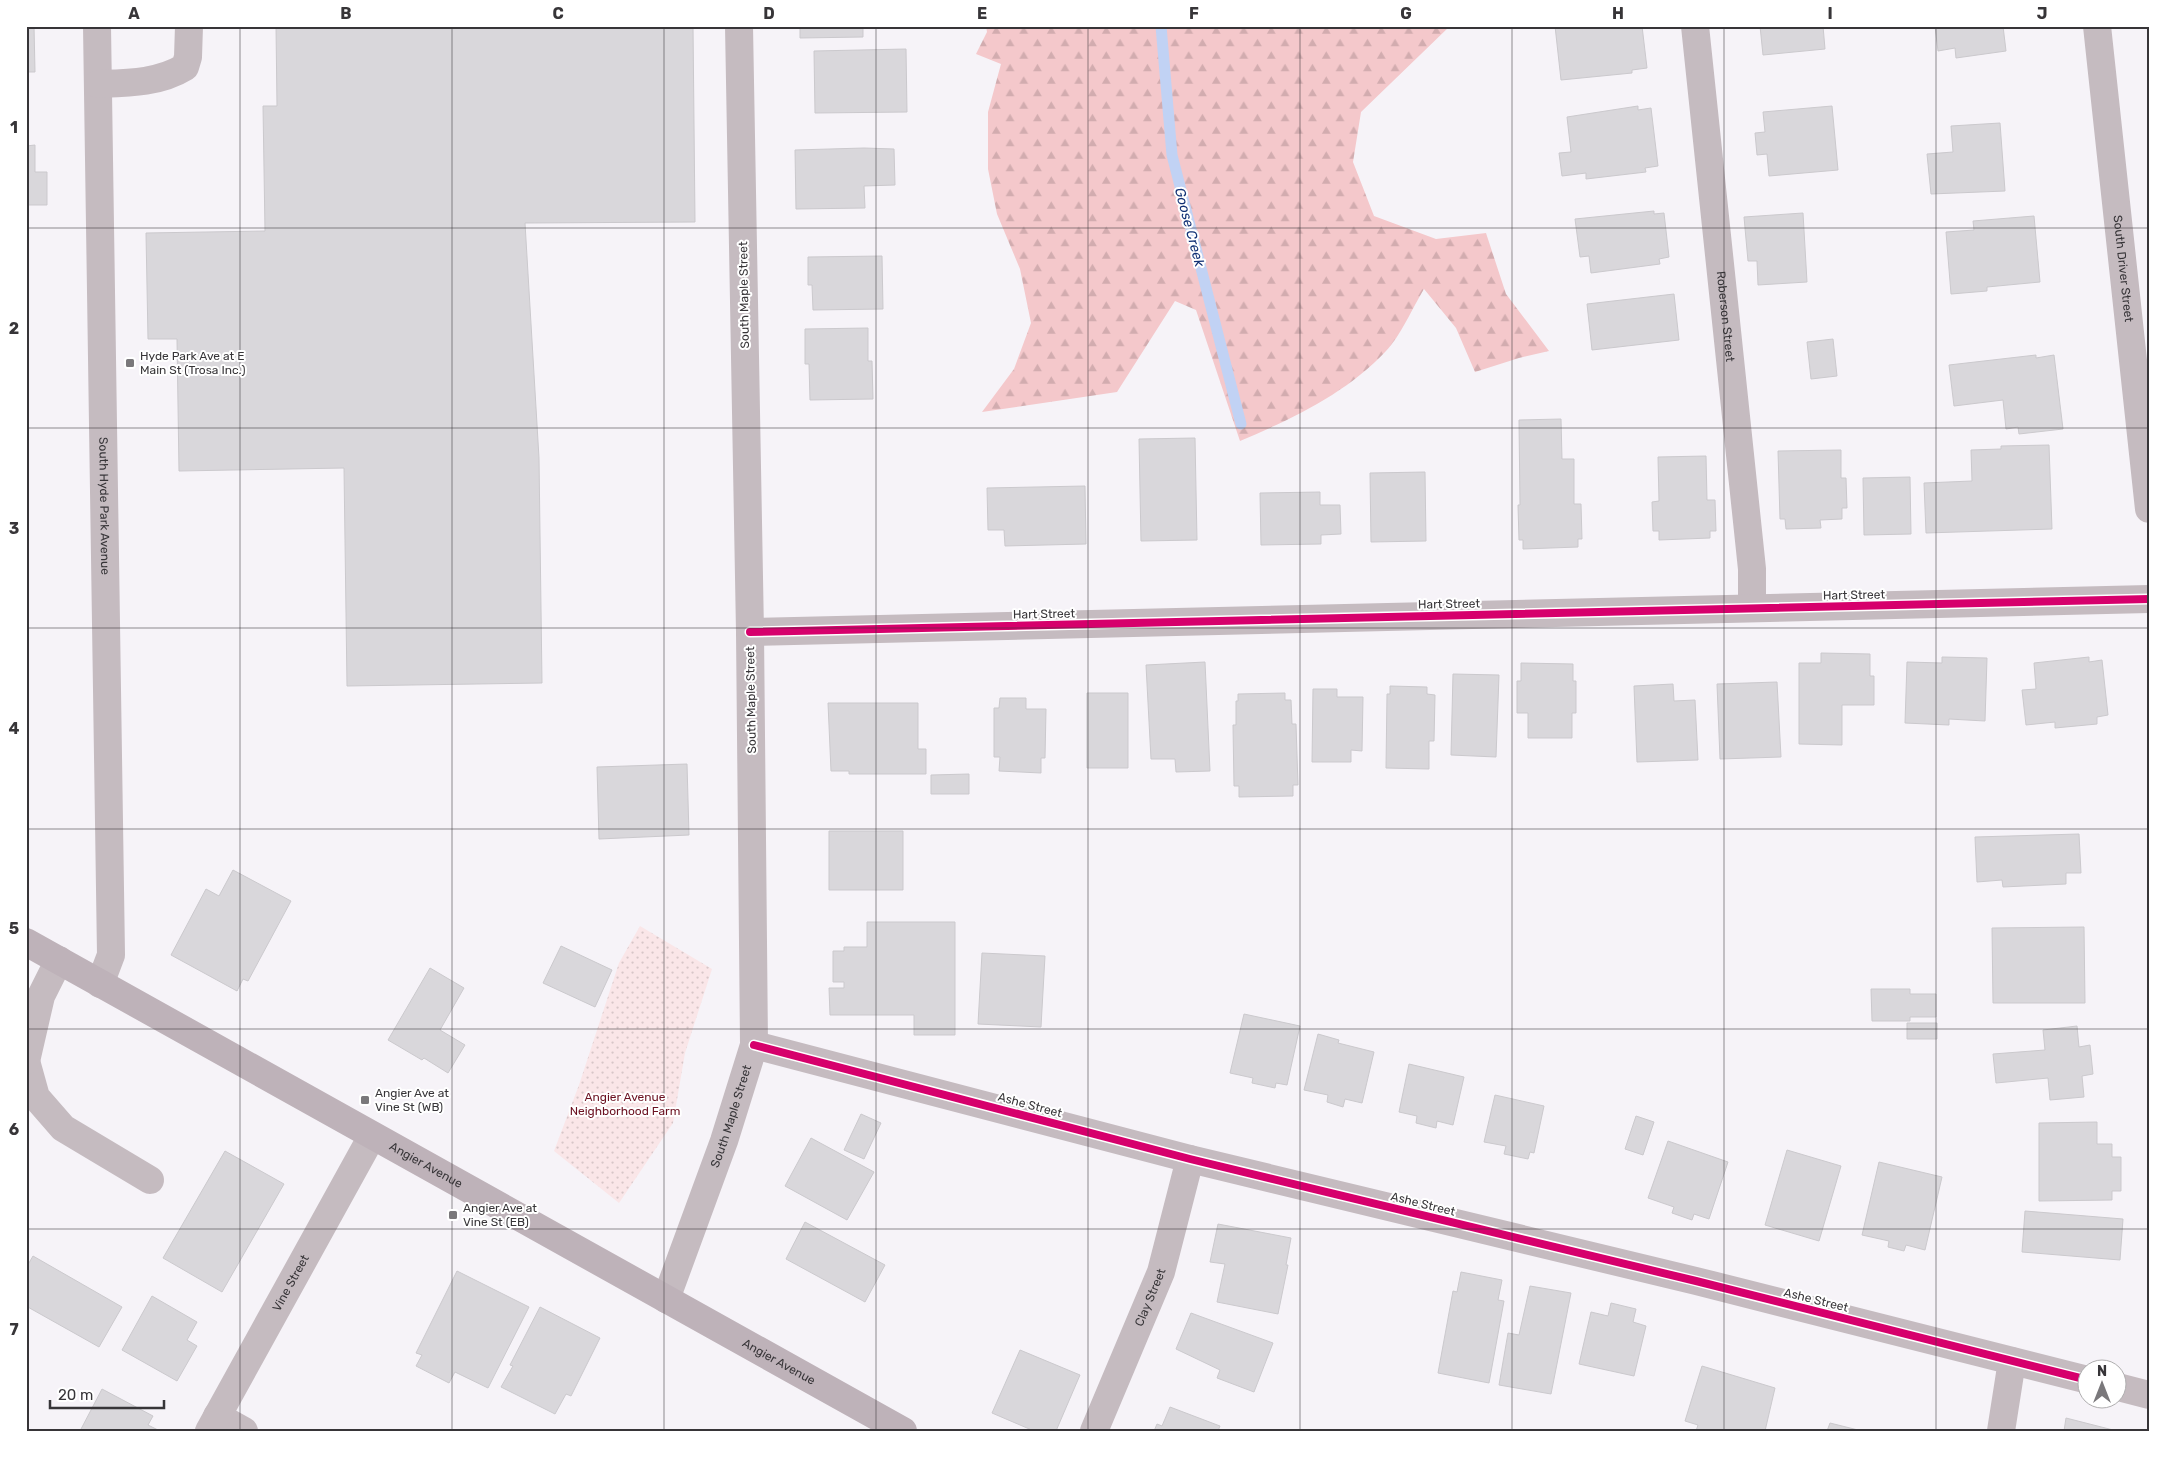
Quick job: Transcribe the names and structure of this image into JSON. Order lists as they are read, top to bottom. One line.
{"streets":{"main road":["Angier Avenue"],"street":["South Driver Street","South Maple Street","Roberson Street","South Hyde Park Avenue","Hart Street","Ashe Street","Vine Street","Clay Street"]},"crossings":[["South Maple Street","Hart Street"],["South Maple Street","Ashe Street"],["South Maple Street","Angier Avenue"],["Roberson Street","Hart Street"],["South Hyde Park Avenue","Angier Avenue"],["Ashe Street","Clay Street"],["Angier Avenue","Vine Street"]],"water":["Goose Creek"],"parks":["Angier Avenue Neighborhood Farm"],"places":{"transit":["Hyde Park Ave at E Main St (Trosa Inc.)","Angier Ave at Vine St (WB)","Angier Ave at Vine St (EB)"]},"scale_bar":"20 m","north":"top","grid":{"columns":["A","B","C","D","E","F","G","H","I","J"],"rows":["1","2","3","4","5","6","7"]}}
